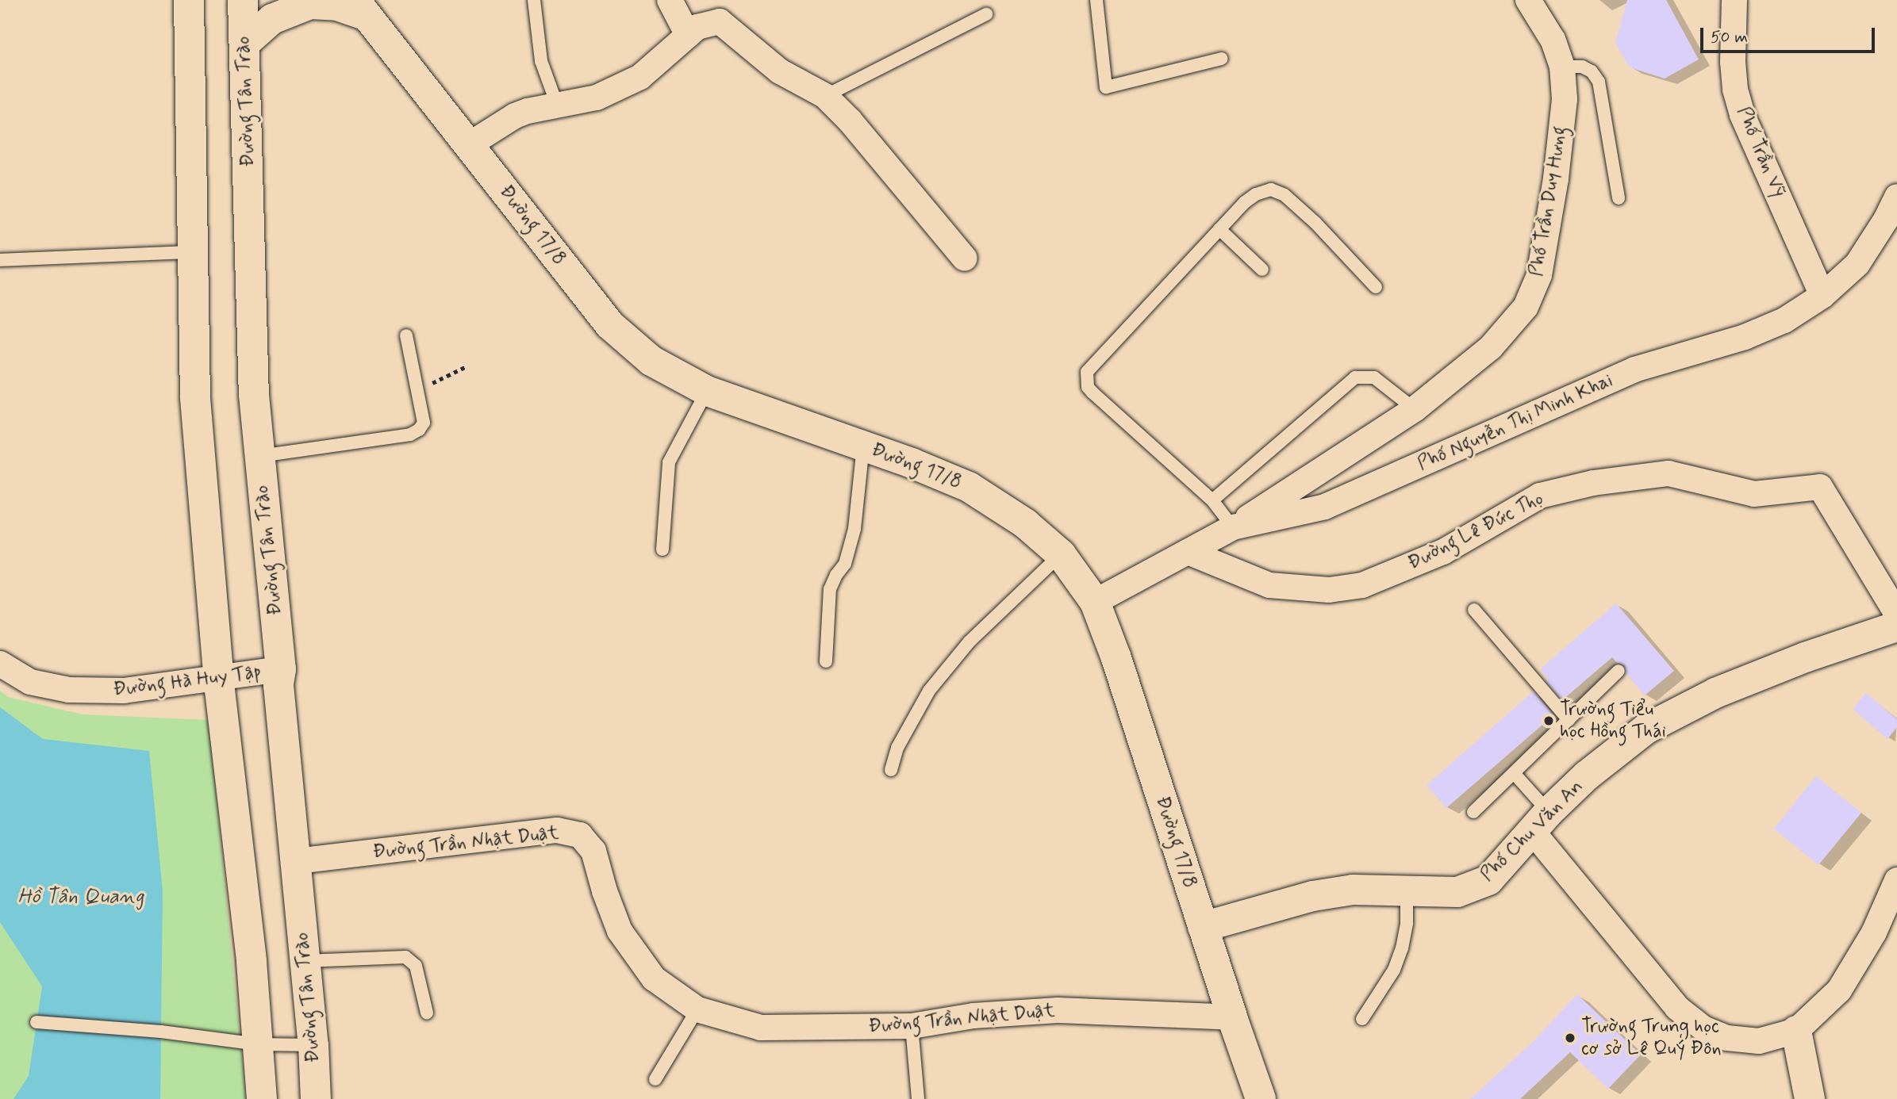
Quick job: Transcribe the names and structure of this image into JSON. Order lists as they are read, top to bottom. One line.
{"streets":{"main road":["Đường Tân Trào","Đường 17/8","Phố Chu Văn An"],"street":["Phố Trần Vỹ","Phố Trần Duy Hưng","Phố Nguyễn Thị Minh Khai","Đường Lê Đức Thọ","Đường Hà Huy Tập","Đường Trần Nhật Duật"]},"crossings":[["Đường Tân Trào","Đường Hà Huy Tập"],["Đường Tân Trào","Đường Trần Nhật Duật"],["Phố Trần Vỹ","Phố Nguyễn Thị Minh Khai"],["Phố Trần Duy Hưng","Phố Nguyễn Thị Minh Khai"],["Đường 17/8","Phố Nguyễn Thị Minh Khai"],["Đường 17/8","Phố Chu Văn An"],["Đường 17/8","Đường Trần Nhật Duật"],["Phố Nguyễn Thị Minh Khai","Đường Lê Đức Thọ"]],"water":["Hồ Tân Quang"],"places":["Trường Tiểu học Hồng Thái","Trường Trung học cơ sở Lê Quý Đôn"],"scale_bar":"50 m"}
